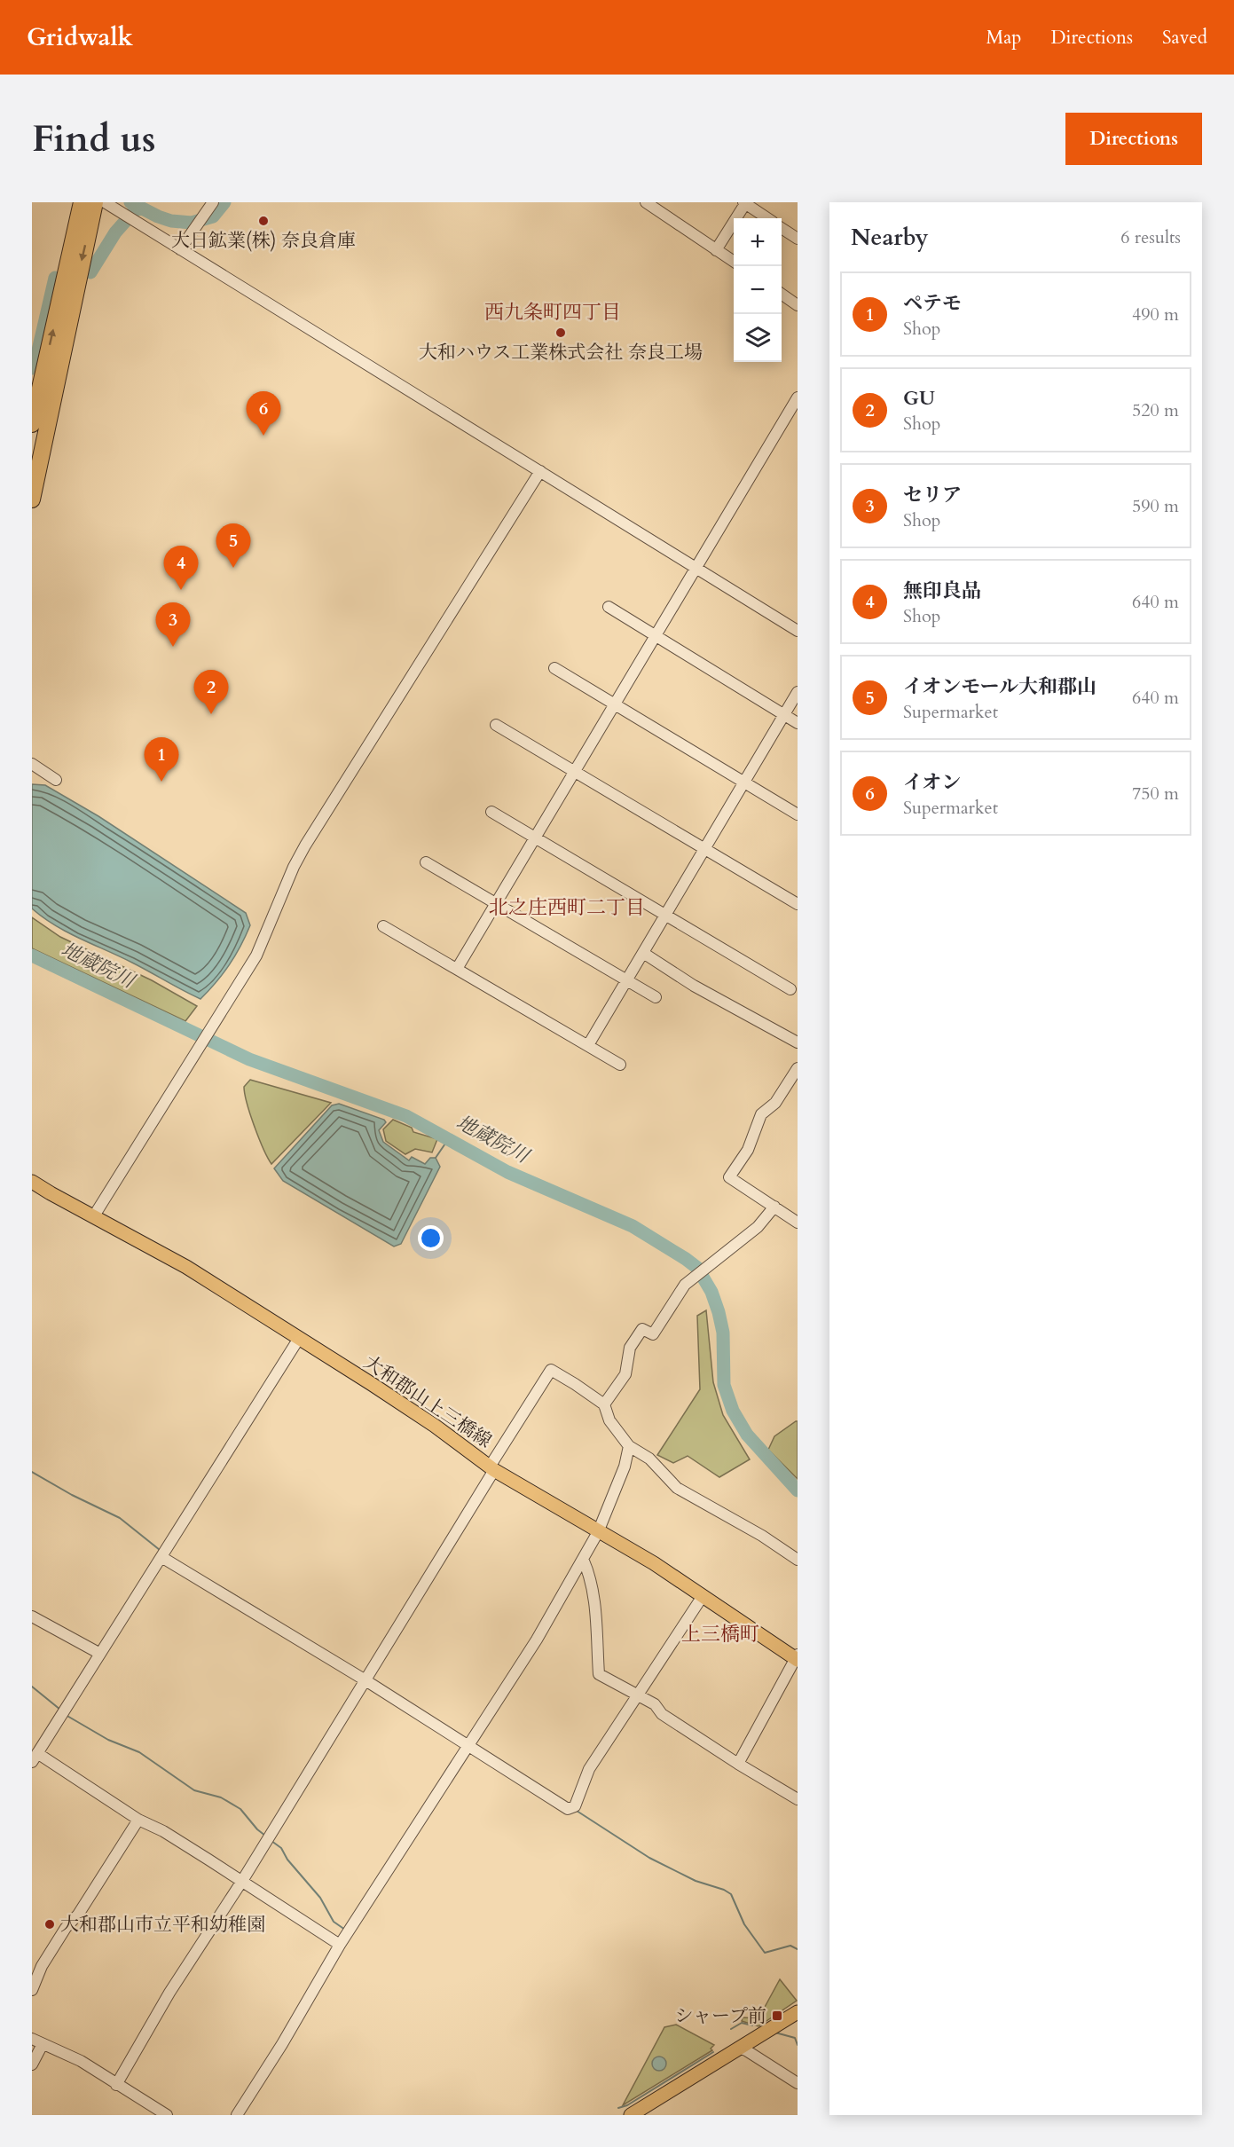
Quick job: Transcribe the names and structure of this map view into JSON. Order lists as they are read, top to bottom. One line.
{"streets":{"main road":["大和郡山上三橋線"]},"districts":["西九条町四丁目","北之庄西町二丁目","上三橋町"],"water":["地蔵院川"],"places":{"other":["大日鉱業(株) 奈良倉庫","大和ハウス工業株式会社 奈良工場","大和郡山市立平和幼稚園"],"transit":["シャープ前"]},"page":{"header":"Gridwalk","nav":["Map","Directions","Saved"],"buttons":"Directions","title":"Find us","heading":["Nearby","6 results"],"map_buttons":["+","−"],"list":[{"mark":"1","name":"ペテモ","note":"Shop","value":"490 m"},{"mark":"2","name":"GU","note":"Shop","value":"520 m"},{"mark":"3","name":"セリア","note":"Shop","value":"590 m"},{"mark":"4","name":"無印良品","note":"Shop","value":"640 m"},{"mark":"5","name":"イオンモール大和郡山","note":"Supermarket","value":"640 m"},{"mark":"6","name":"イオン","note":"Supermarket","value":"750 m"}],"pins":["6","5","4","3","2","1"]}}
